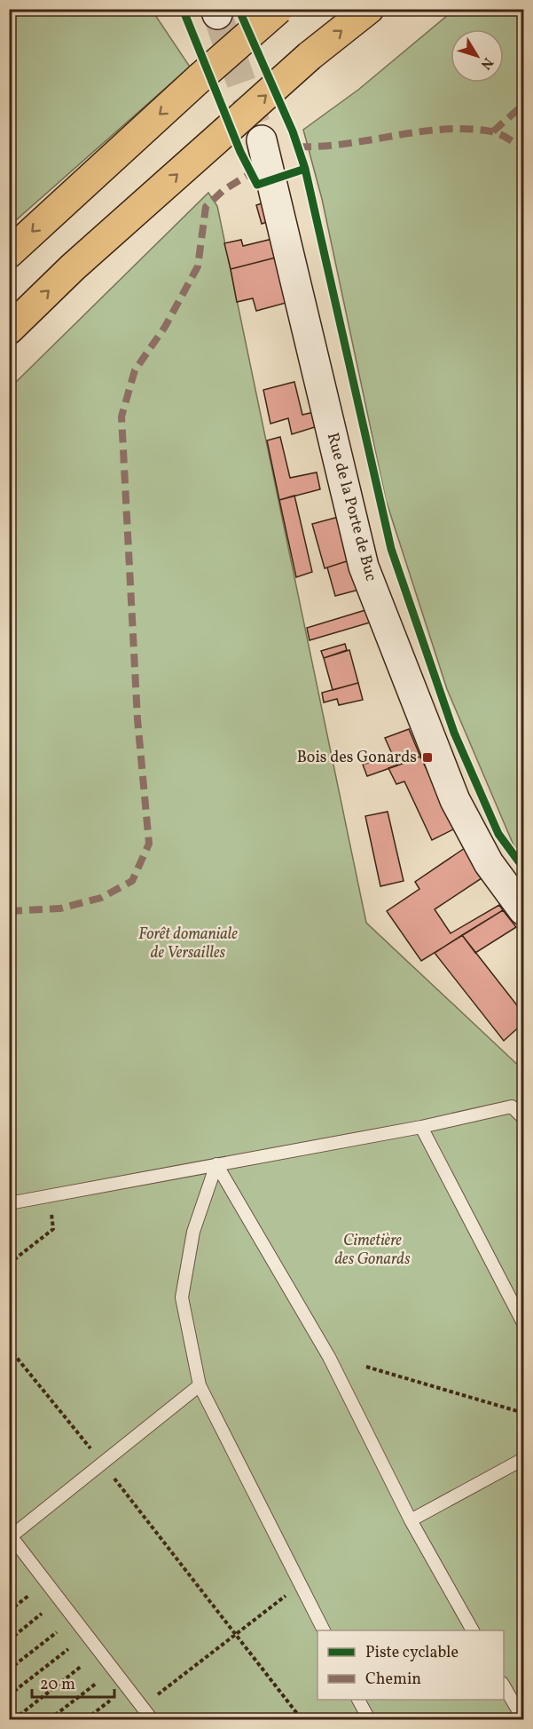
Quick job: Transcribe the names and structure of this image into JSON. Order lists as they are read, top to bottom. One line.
{"streets":{"main road":["Rue de la Porte de Buc"]},"parks":["Forêt domaniale de Versailles","Cimetière des Gonards"],"places":{"transit":["Bois des Gonards"]},"legend":["Piste cyclable","Chemin"],"scale_bar":"20 m","north":"bottom right"}
